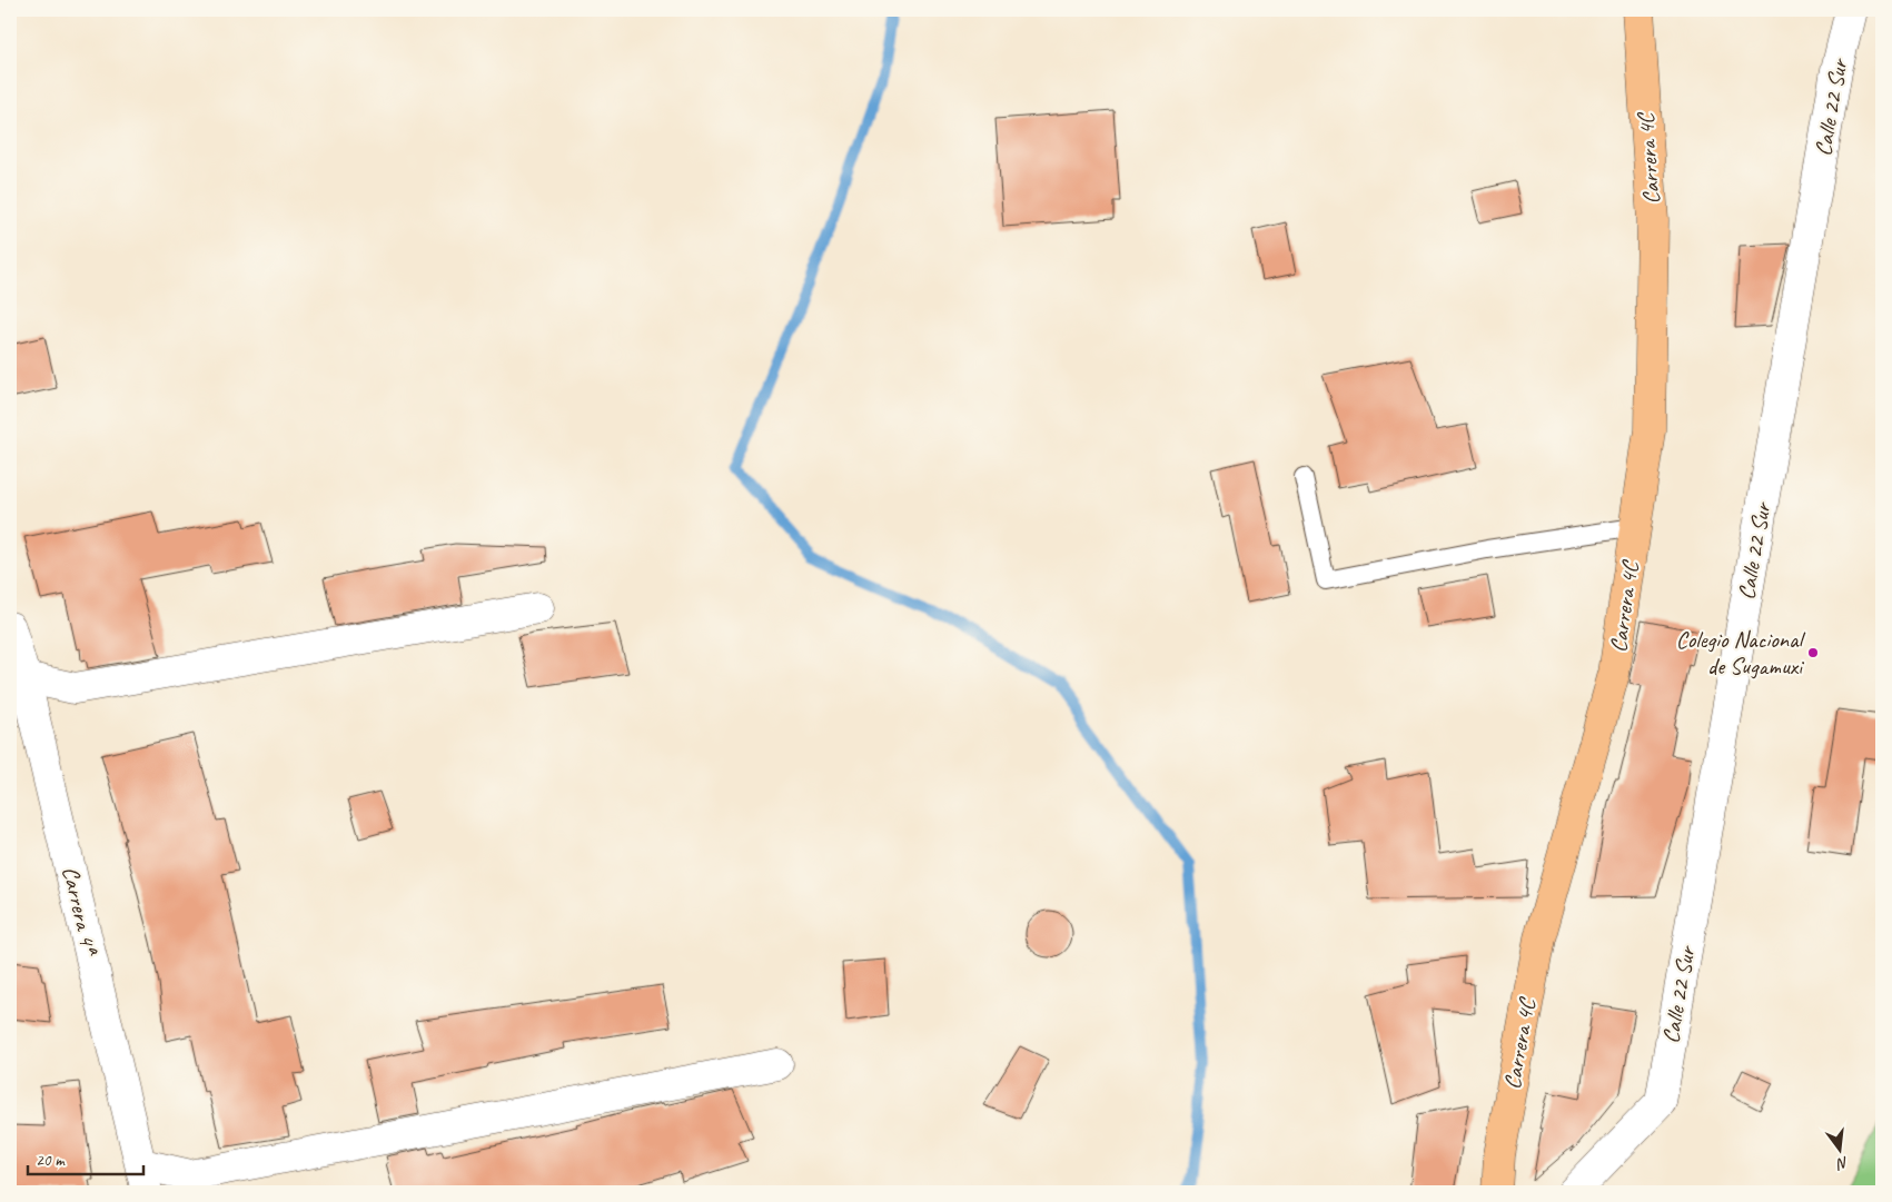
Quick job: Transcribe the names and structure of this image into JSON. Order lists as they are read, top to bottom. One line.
{"streets":{"main road":["Carrera 4C"],"street":["Calle 22 Sur","Carrera 4ª"]},"places":["Colegio Nacional de Sugamuxi"],"scale_bar":"20 m","north":"bottom"}
